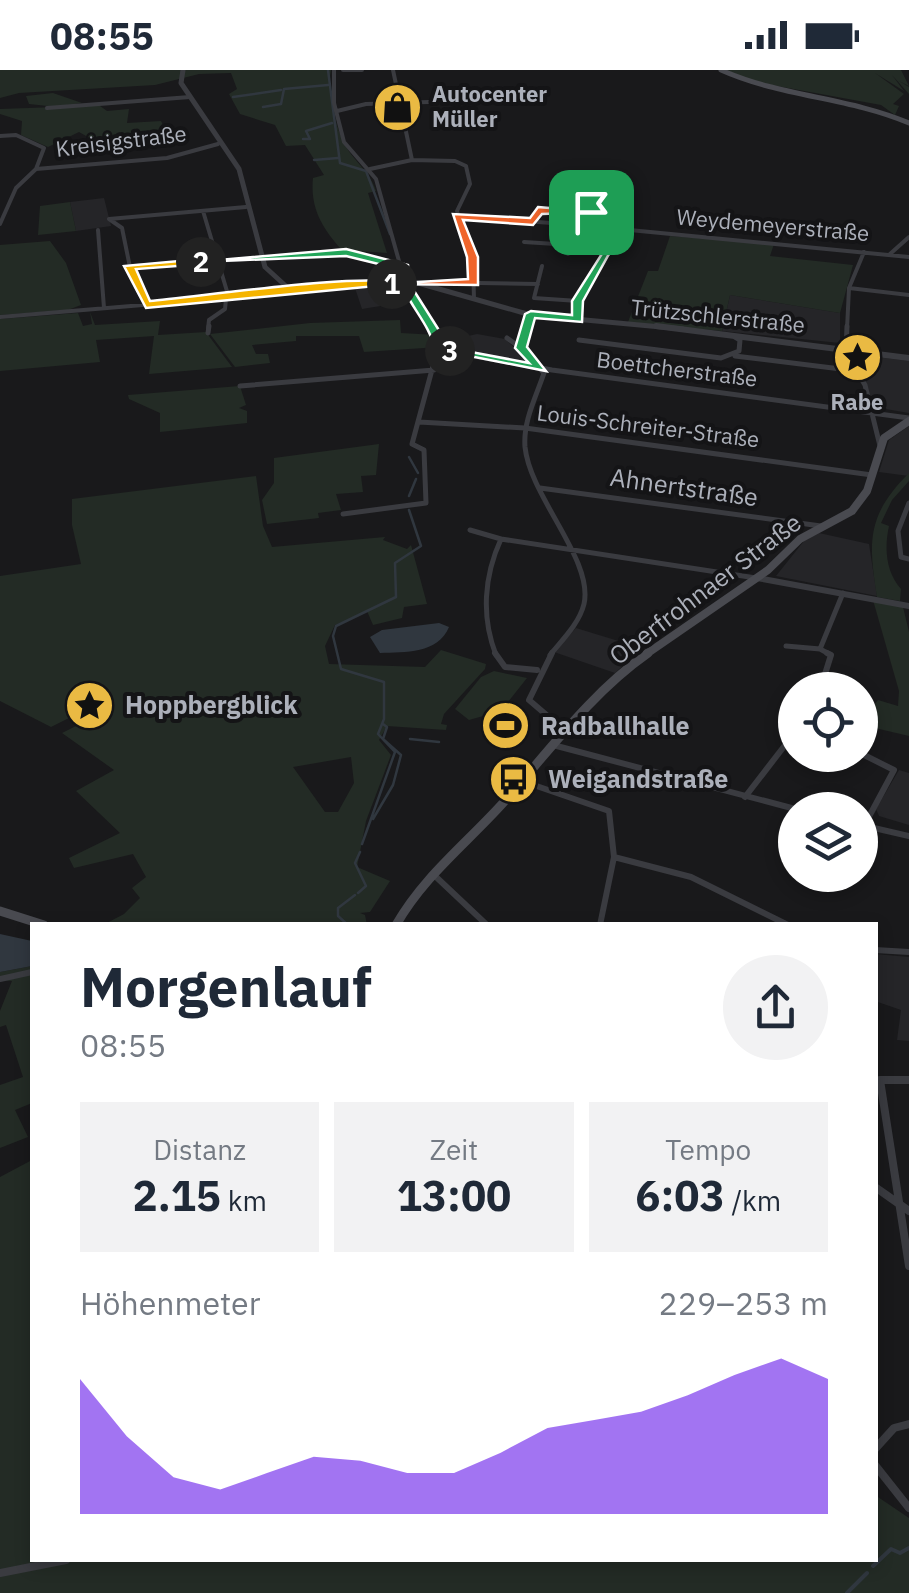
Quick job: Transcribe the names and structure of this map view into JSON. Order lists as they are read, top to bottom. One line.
{"streets":{"main road":["Oberfrohnaer Straße"],"street":["Kreisigstraße","Weydemeyerstraße","Trützschlerstraße","Boettcherstraße","Louis-Schreiter-Straße","Ahnertstraße"]},"crossings":[["Louis-Schreiter-Straße","Oberfrohnaer Straße"],["Ahnertstraße","Oberfrohnaer Straße"]],"places":{"shop":["Autocenter Müller"],"place":["Rabe","Hoppbergblick"],"sports":["Radballhalle"],"bus stop":["Weigandstraße"]},"page":{"status":"08:55","pins":["2","1","3"],"heading":["Morgenlauf","08:55"],"stats":[["Distanz","2.15 km"],["Zeit","13:00"],["Tempo","6:03 /km"]],"chart":["Höhenmeter","229–253 m"]}}
